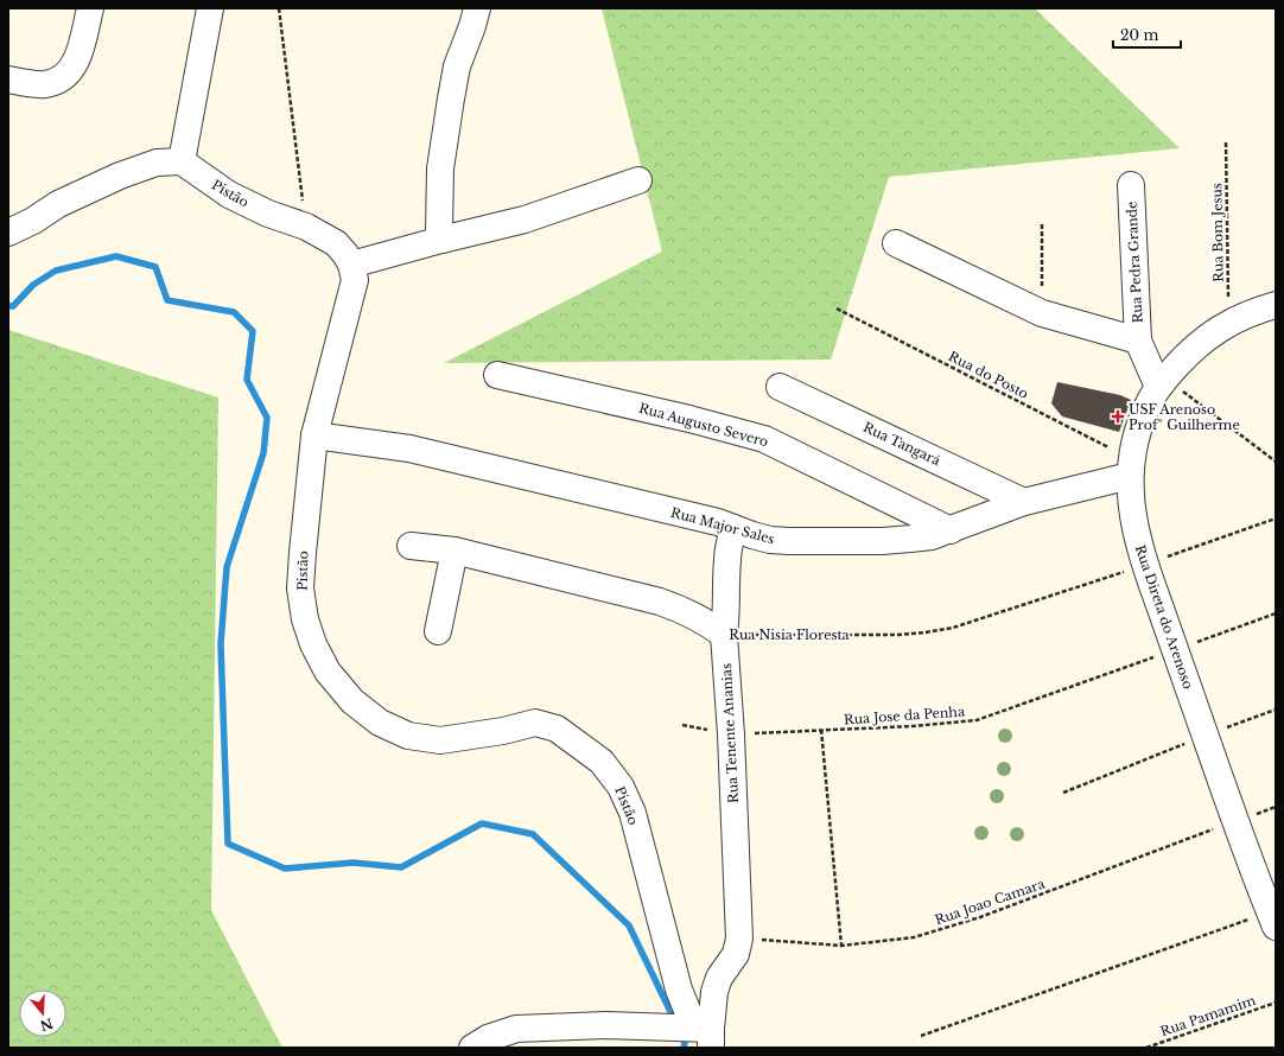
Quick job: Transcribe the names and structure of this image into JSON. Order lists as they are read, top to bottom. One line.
{"streets":{"street":["Pistão","Rua Pedra Grande","Rua Augusto Severo","Rua Tangará","Rua Major Sales","Rua Direta do Arenoso","Rua Nisia Floresta","Rua Tenente Ananias"],"path":["Rua Bom Jesus","Rua do Posto","Rua Jose da Penha","Rua Joao Camara","Rua Pamamim"]},"crossings":[["Pistão","Rua Major Sales"],["Rua Bom Jesus","Rua Direta do Arenoso"],["Rua do Posto","Rua Major Sales"],["Rua do Posto","Rua Direta do Arenoso"],["Rua Augusto Severo","Rua Major Sales"],["Rua Tangará","Rua Major Sales"],["Rua Major Sales","Rua Direta do Arenoso"],["Rua Major Sales","Rua Tenente Ananias"],["Rua Direta do Arenoso","Rua Nisia Floresta"],["Rua Direta do Arenoso","Rua Jose da Penha"],["Rua Direta do Arenoso","Rua Joao Camara"],["Rua Nisia Floresta","Rua Tenente Ananias"],["Rua Jose da Penha","Rua Tenente Ananias"],["Rua Tenente Ananias","Rua Joao Camara"]],"places":{"health":["USF Arenoso Profº Guilherme"]},"scale_bar":"20 m","north":"bottom"}
